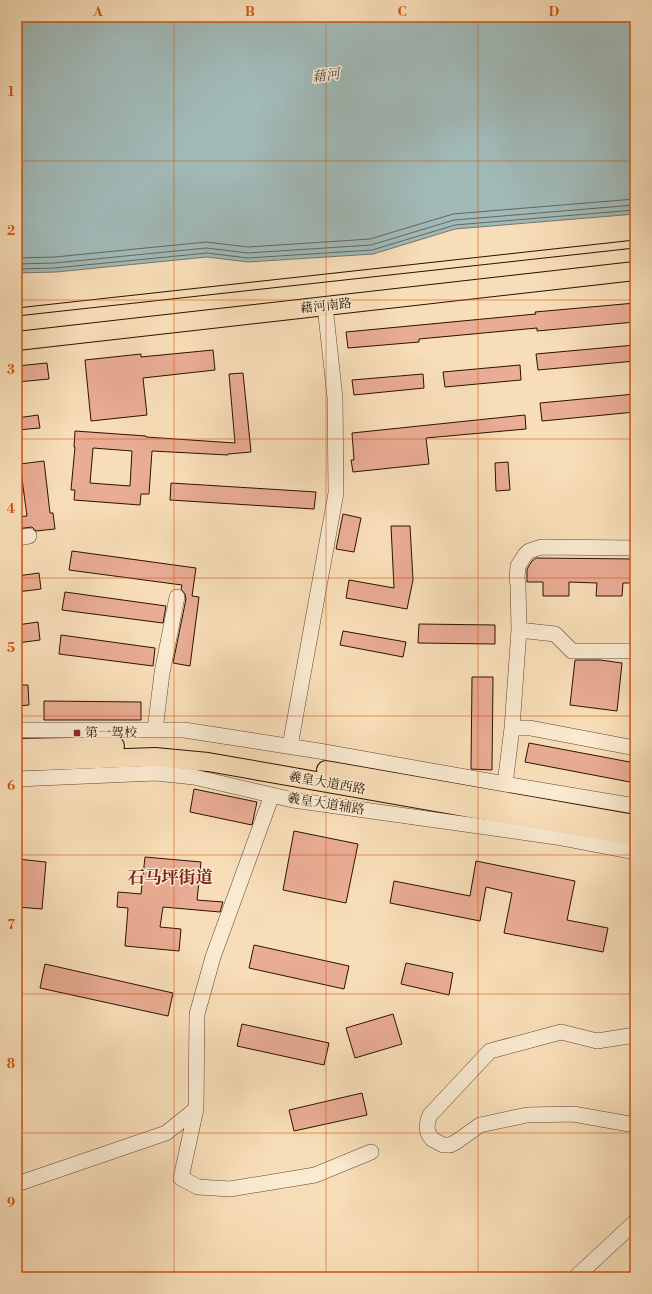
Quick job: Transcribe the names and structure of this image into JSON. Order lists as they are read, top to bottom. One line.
{"streets":{"main road":["藉河南路","羲皇大道西路"],"street":["羲皇大道辅路"]},"districts":["石马坪街道"],"water":["藉河"],"places":{"transit":["第一驾校"]},"grid":{"columns":["A","B","C","D"],"rows":["1","2","3","4","5","6","7","8","9"]}}
